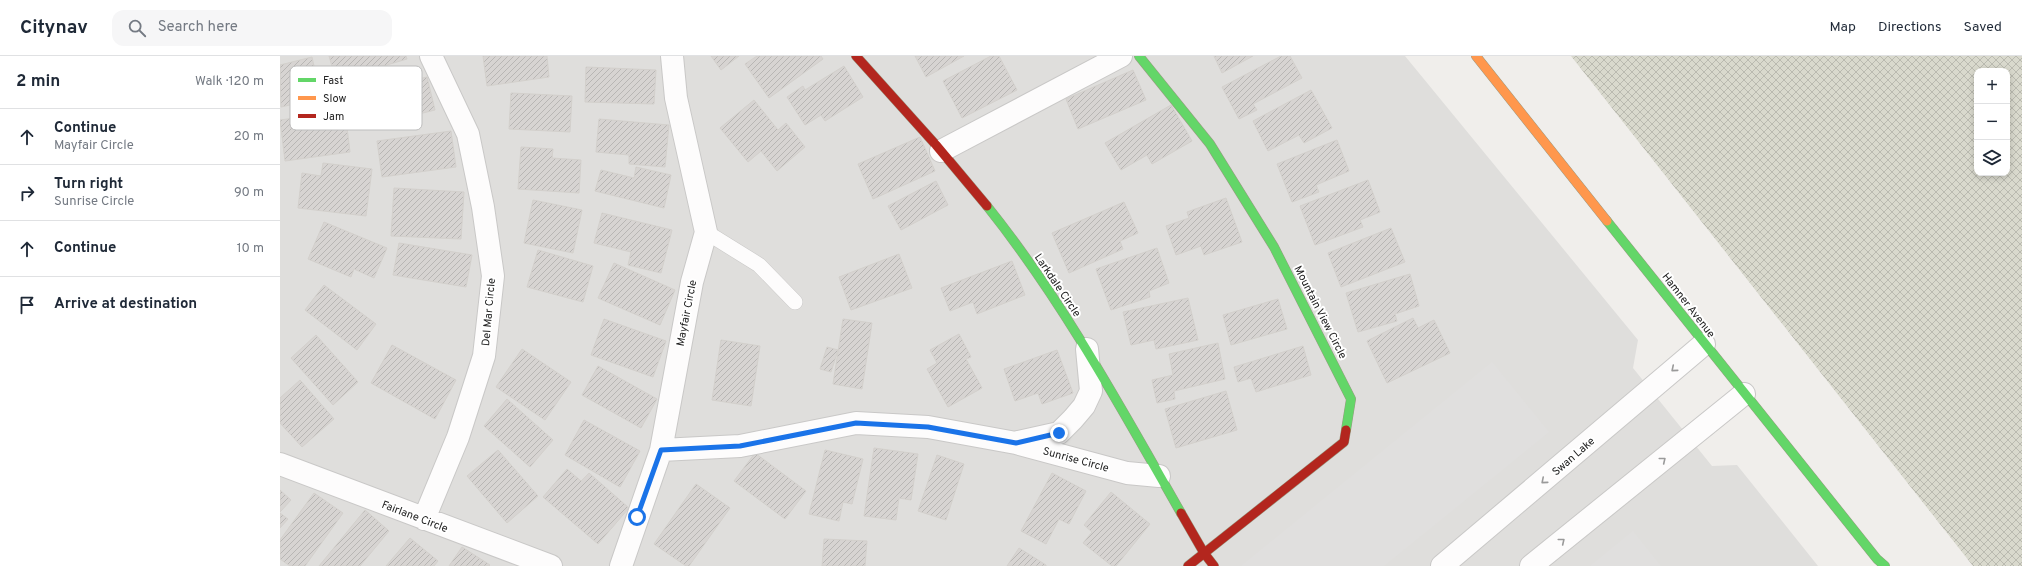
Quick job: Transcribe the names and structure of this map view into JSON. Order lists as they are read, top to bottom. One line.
{"streets":{"street":["Larkdale Circle","Hamner Avenue","Del Mar Circle","Mountain View Circle","Mayfair Circle","Swan Lake","Sunrise Circle","Fairlane Circle"]},"crossings":[["Larkdale Circle","Mountain View Circle"],["Larkdale Circle","Sunrise Circle"],["Hamner Avenue","Swan Lake"],["Del Mar Circle","Fairlane Circle"],["Mayfair Circle","Sunrise Circle"]],"legend":["Fast","Slow","Jam"],"page":{"header":"Citynav","search":"Search here","nav":["Map","Directions","Saved"],"heading":["2 min","Walk · 120 m"],"map_buttons":["+","−"],"list":[["Continue","Mayfair Circle","20 m"],["Turn right","Sunrise Circle","90 m"],["Continue","10 m"],"Arrive at destination"]}}
